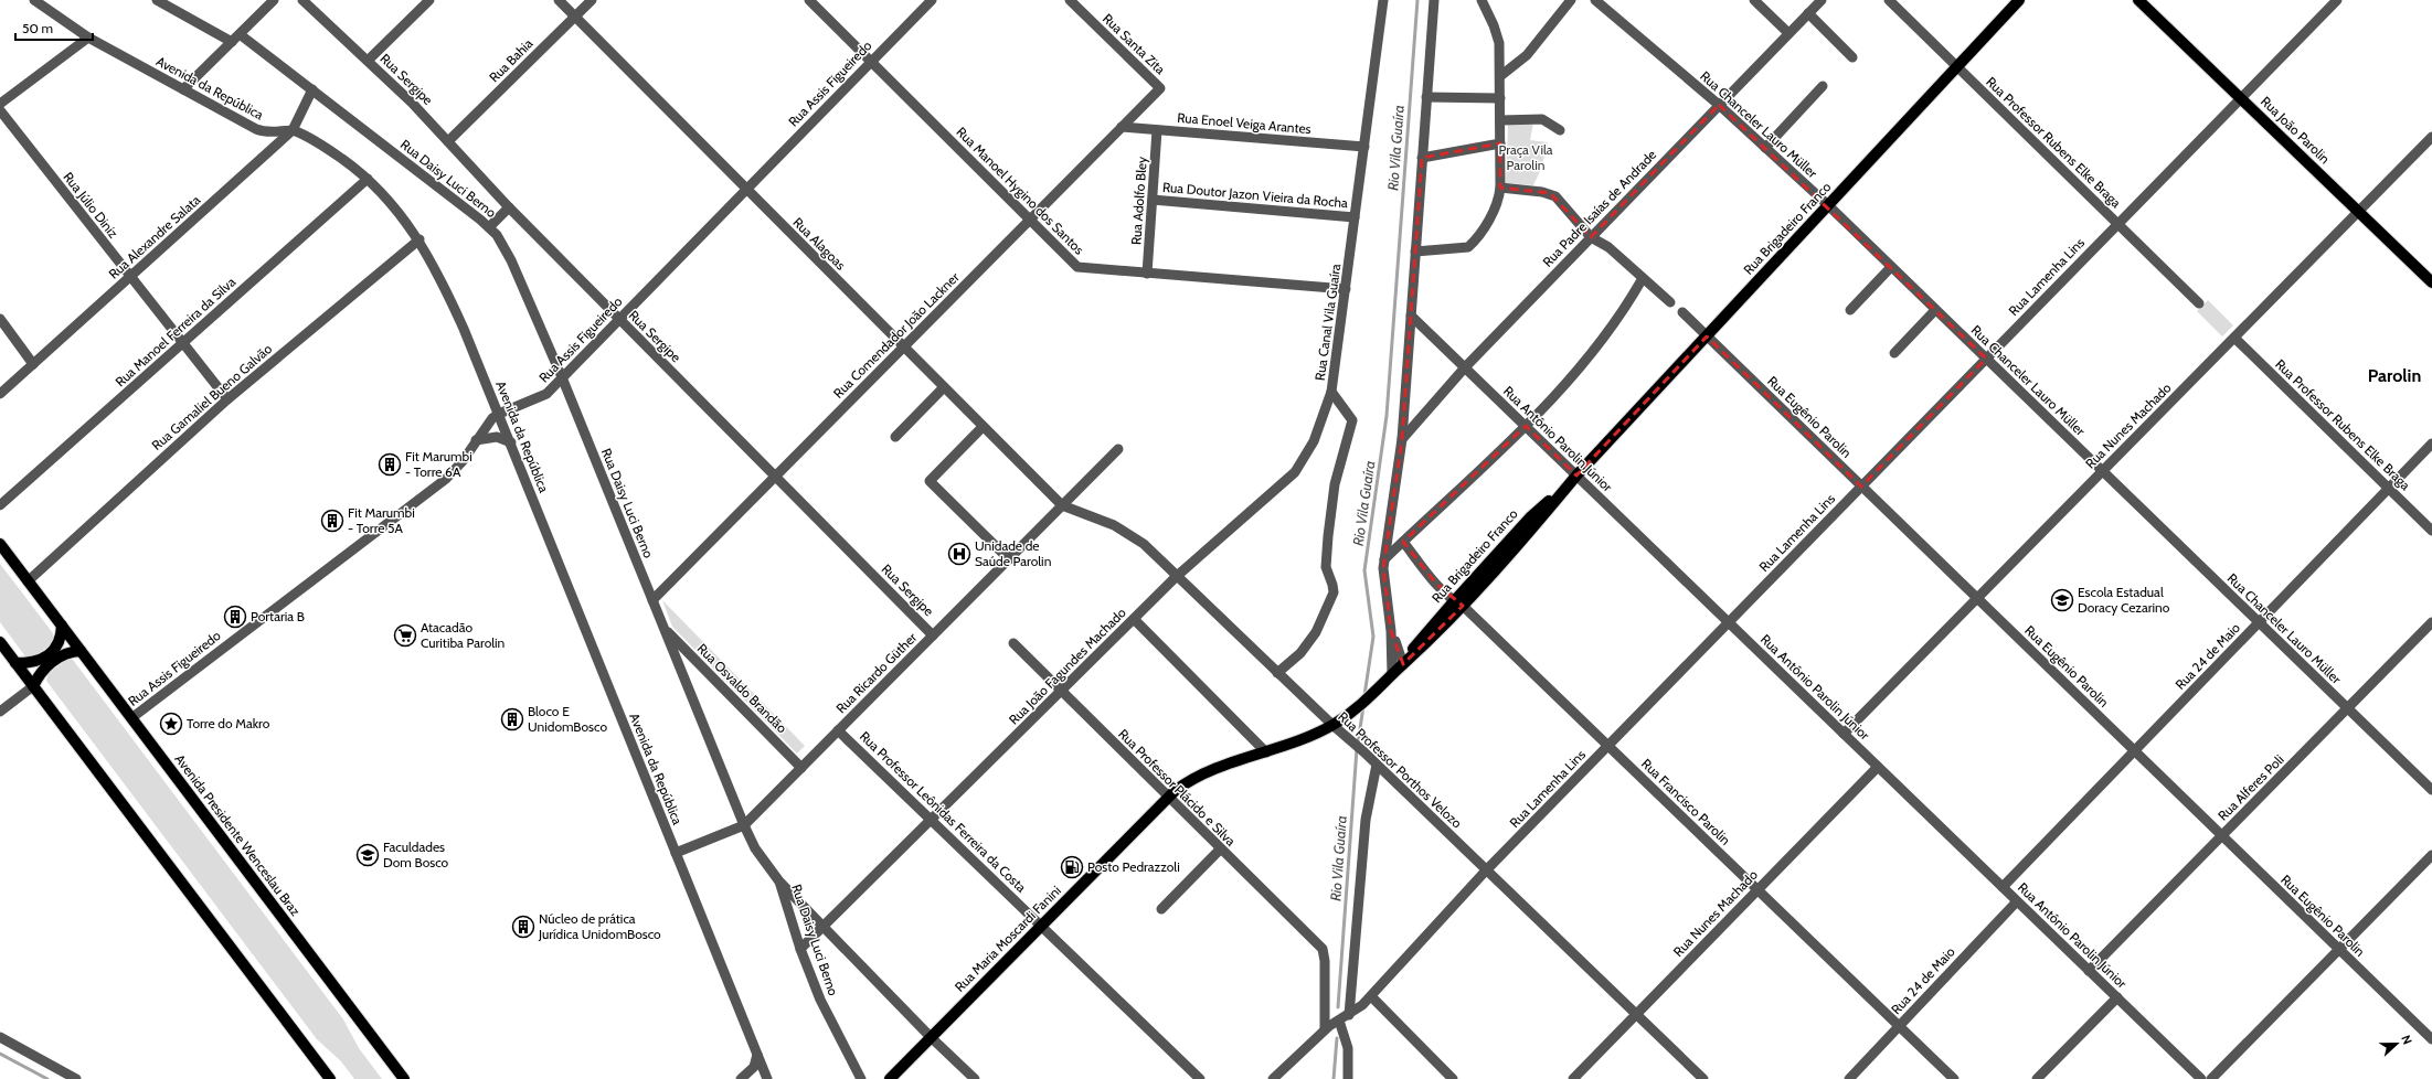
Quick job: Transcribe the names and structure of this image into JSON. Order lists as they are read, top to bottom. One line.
{"streets":{"main road":["Rua João Parolin","Rua Brigadeiro Franco","Avenida Presidente Wenceslau Braz","Rua Maria Moscardi Fanini"],"street":["Rua Santa Zita","Rua Bahia","Rua Sergipe","Rua Assis Figueiredo","Avenida da República","Rua Enoel Veiga Arantes","Rua Chanceler Lauro Müller","Rua Professor Rubens Elke Braga","Rua Daisy Luci Berno","Rua Manoel Hygino dos Santos","Rua Doutor Jazon Vieira da Rocha","Rua Adolfo Bley","Rua Júlio Diniz","Rua Padre Isaías de Andrade","Rua Alexandre Salata","Rua Alagoas","Rua Lamenha Lins","Rua Canal Vila Guaíra","Rua Manoel Ferreira da Silva","Rua Comendador João Lackner","Rua Gamaliel Bueno Galvão","Rua Eugênio Parolin","Rua Nunes Machado","Rua Antônio Parolin Júnior","Rua 24 de Maio","Rua João Fagundes Machado","Rua Ricardo Güther","Rua Osvaldo Brandão","Rua Professor Porthos Velozo","Rua Professor Plácido e Silva","Rua Alferes Poli","Rua Francisco Parolin","Rua Professor Leônidas Ferreira da Costa"]},"crossings":[["Rua Santa Zita","Rua Comendador João Lackner"],["Rua Bahia","Rua Sergipe"],["Rua Bahia","Rua Alagoas"],["Rua Sergipe","Rua Assis Figueiredo"],["Rua Sergipe","Rua Comendador João Lackner"],["Rua Sergipe","Rua Ricardo Güther"],["Rua Assis Figueiredo","Avenida da República"],["Rua Assis Figueiredo","Rua Daisy Luci Berno"],["Rua Assis Figueiredo","Rua Manoel Hygino dos Santos"],["Rua Assis Figueiredo","Rua Alagoas"],["Rua Assis Figueiredo","Avenida Presidente Wenceslau Braz"],["Avenida da República","Rua Alexandre Salata"],["Avenida da República","Rua Manoel Ferreira da Silva"],["Avenida da República","Rua Gamaliel Bueno Galvão"],["Avenida da República","Rua Ricardo Güther"],["Rua Enoel Veiga Arantes","Rua Adolfo Bley"],["Rua Enoel Veiga Arantes","Rua Canal Vila Guaíra"],["Rua Enoel Veiga Arantes","Rua Comendador João Lackner"],["Rua Chanceler Lauro Müller","Rua Padre Isaías de Andrade"],["Rua Chanceler Lauro Müller","Rua Brigadeiro Franco"],["Rua Chanceler Lauro Müller","Rua Lamenha Lins"],["Rua Chanceler Lauro Müller","Rua Nunes Machado"],["Rua Chanceler Lauro Müller","Rua 24 de Maio"],["Rua Chanceler Lauro Müller","Rua Alferes Poli"],["Rua João Parolin","Rua Lamenha Lins"],["Rua João Parolin","Rua Nunes Machado"],["Rua Professor Rubens Elke Braga","Rua Brigadeiro Franco"],["Rua Professor Rubens Elke Braga","Rua Lamenha Lins"],["Rua Professor Rubens Elke Braga","Rua Nunes Machado"],["Rua Professor Rubens Elke Braga","Rua 24 de Maio"],["Rua Daisy Luci Berno","Rua Alexandre Salata"],["Rua Daisy Luci Berno","Rua Comendador João Lackner"],["Rua Daisy Luci Berno","Rua João Fagundes Machado"],["Rua Daisy Luci Berno","Rua Ricardo Güther"],["Rua Daisy Luci Berno","Rua Osvaldo Brandão"],["Rua Manoel Hygino dos Santos","Rua Adolfo Bley"],["Rua Manoel Hygino dos Santos","Rua Canal Vila Guaíra"],["Rua Manoel Hygino dos Santos","Rua Comendador João Lackner"],["Rua Doutor Jazon Vieira da Rocha","Rua Adolfo Bley"],["Rua Doutor Jazon Vieira da Rocha","Rua Canal Vila Guaíra"],["Rua Júlio Diniz","Rua Alexandre Salata"],["Rua Júlio Diniz","Rua Manoel Ferreira da Silva"],["Rua Júlio Diniz","Rua Gamaliel Bueno Galvão"],["Rua Padre Isaías de Andrade","Rua Antônio Parolin Júnior"],["Rua Brigadeiro Franco","Rua Eugênio Parolin"],["Rua Brigadeiro Franco","Rua Antônio Parolin Júnior"],["Rua Brigadeiro Franco","Rua Professor Porthos Velozo"],["Rua Brigadeiro Franco","Rua Francisco Parolin"],["Rua Brigadeiro Franco","Rua Maria Moscardi Fanini"],["Rua Alagoas","Rua Comendador João Lackner"],["Rua Alagoas","Rua Ricardo Güther"],["Rua Alagoas","Rua Professor Porthos Velozo"],["Rua Lamenha Lins","Rua Eugênio Parolin"],["Rua Lamenha Lins","Rua Antônio Parolin Júnior"],["Rua Lamenha Lins","Rua Professor Porthos Velozo"],["Rua Lamenha Lins","Rua Professor Plácido e Silva"],["Rua Lamenha Lins","Rua Francisco Parolin"],["Rua Canal Vila Guaíra","Rua João Fagundes Machado"],["Rua Canal Vila Guaíra","Rua Professor Porthos Velozo"],["Rua Gamaliel Bueno Galvão","Avenida Presidente Wenceslau Braz"],["Rua Eugênio Parolin","Rua Nunes Machado"],["Rua Eugênio Parolin","Rua 24 de Maio"],["Rua Eugênio Parolin","Rua Alferes Poli"],["Rua Nunes Machado","Rua Antônio Parolin Júnior"],["Rua Nunes Machado","Rua Professor Porthos Velozo"],["Rua Nunes Machado","Rua Francisco Parolin"],["Rua Antônio Parolin Júnior","Rua 24 de Maio"],["Rua Antônio Parolin Júnior","Rua Alferes Poli"],["Rua 24 de Maio","Rua Francisco Parolin"],["Rua João Fagundes Machado","Rua Professor Porthos Velozo"],["Rua João Fagundes Machado","Rua Professor Plácido e Silva"],["Rua João Fagundes Machado","Rua Professor Leônidas Ferreira da Costa"],["Rua Ricardo Güther","Rua Osvaldo Brandão"],["Rua Ricardo Güther","Rua Professor Porthos Velozo"],["Rua Ricardo Güther","Rua Professor Leônidas Ferreira da Costa"],["Rua Professor Porthos Velozo","Rua Maria Moscardi Fanini"],["Rua Professor Plácido e Silva","Rua Maria Moscardi Fanini"],["Rua Professor Leônidas Ferreira da Costa","Rua Maria Moscardi Fanini"]],"districts":["Parolin"],"water":["Rio Vila Guaíra"],"parks":["Praça Vila Parolin"],"places":{"building":["Fit Marumbi - Torre 6A","Fit Marumbi - Torre 5A","Portaria B","Bloco E UnidomBosco","Núcleo de prática Jurídica UnidomBosco"],"hospital":["Unidade de Saúde Parolin"],"school or university":["Escola Estadual Doracy Cezarino","Faculdades Dom Bosco"],"supermarket":["Atacadão Curitiba Parolin"],"place":["Torre do Makro"],"fuel station":["Posto Pedrazzoli"]},"scale_bar":"50 m","north":"right"}
